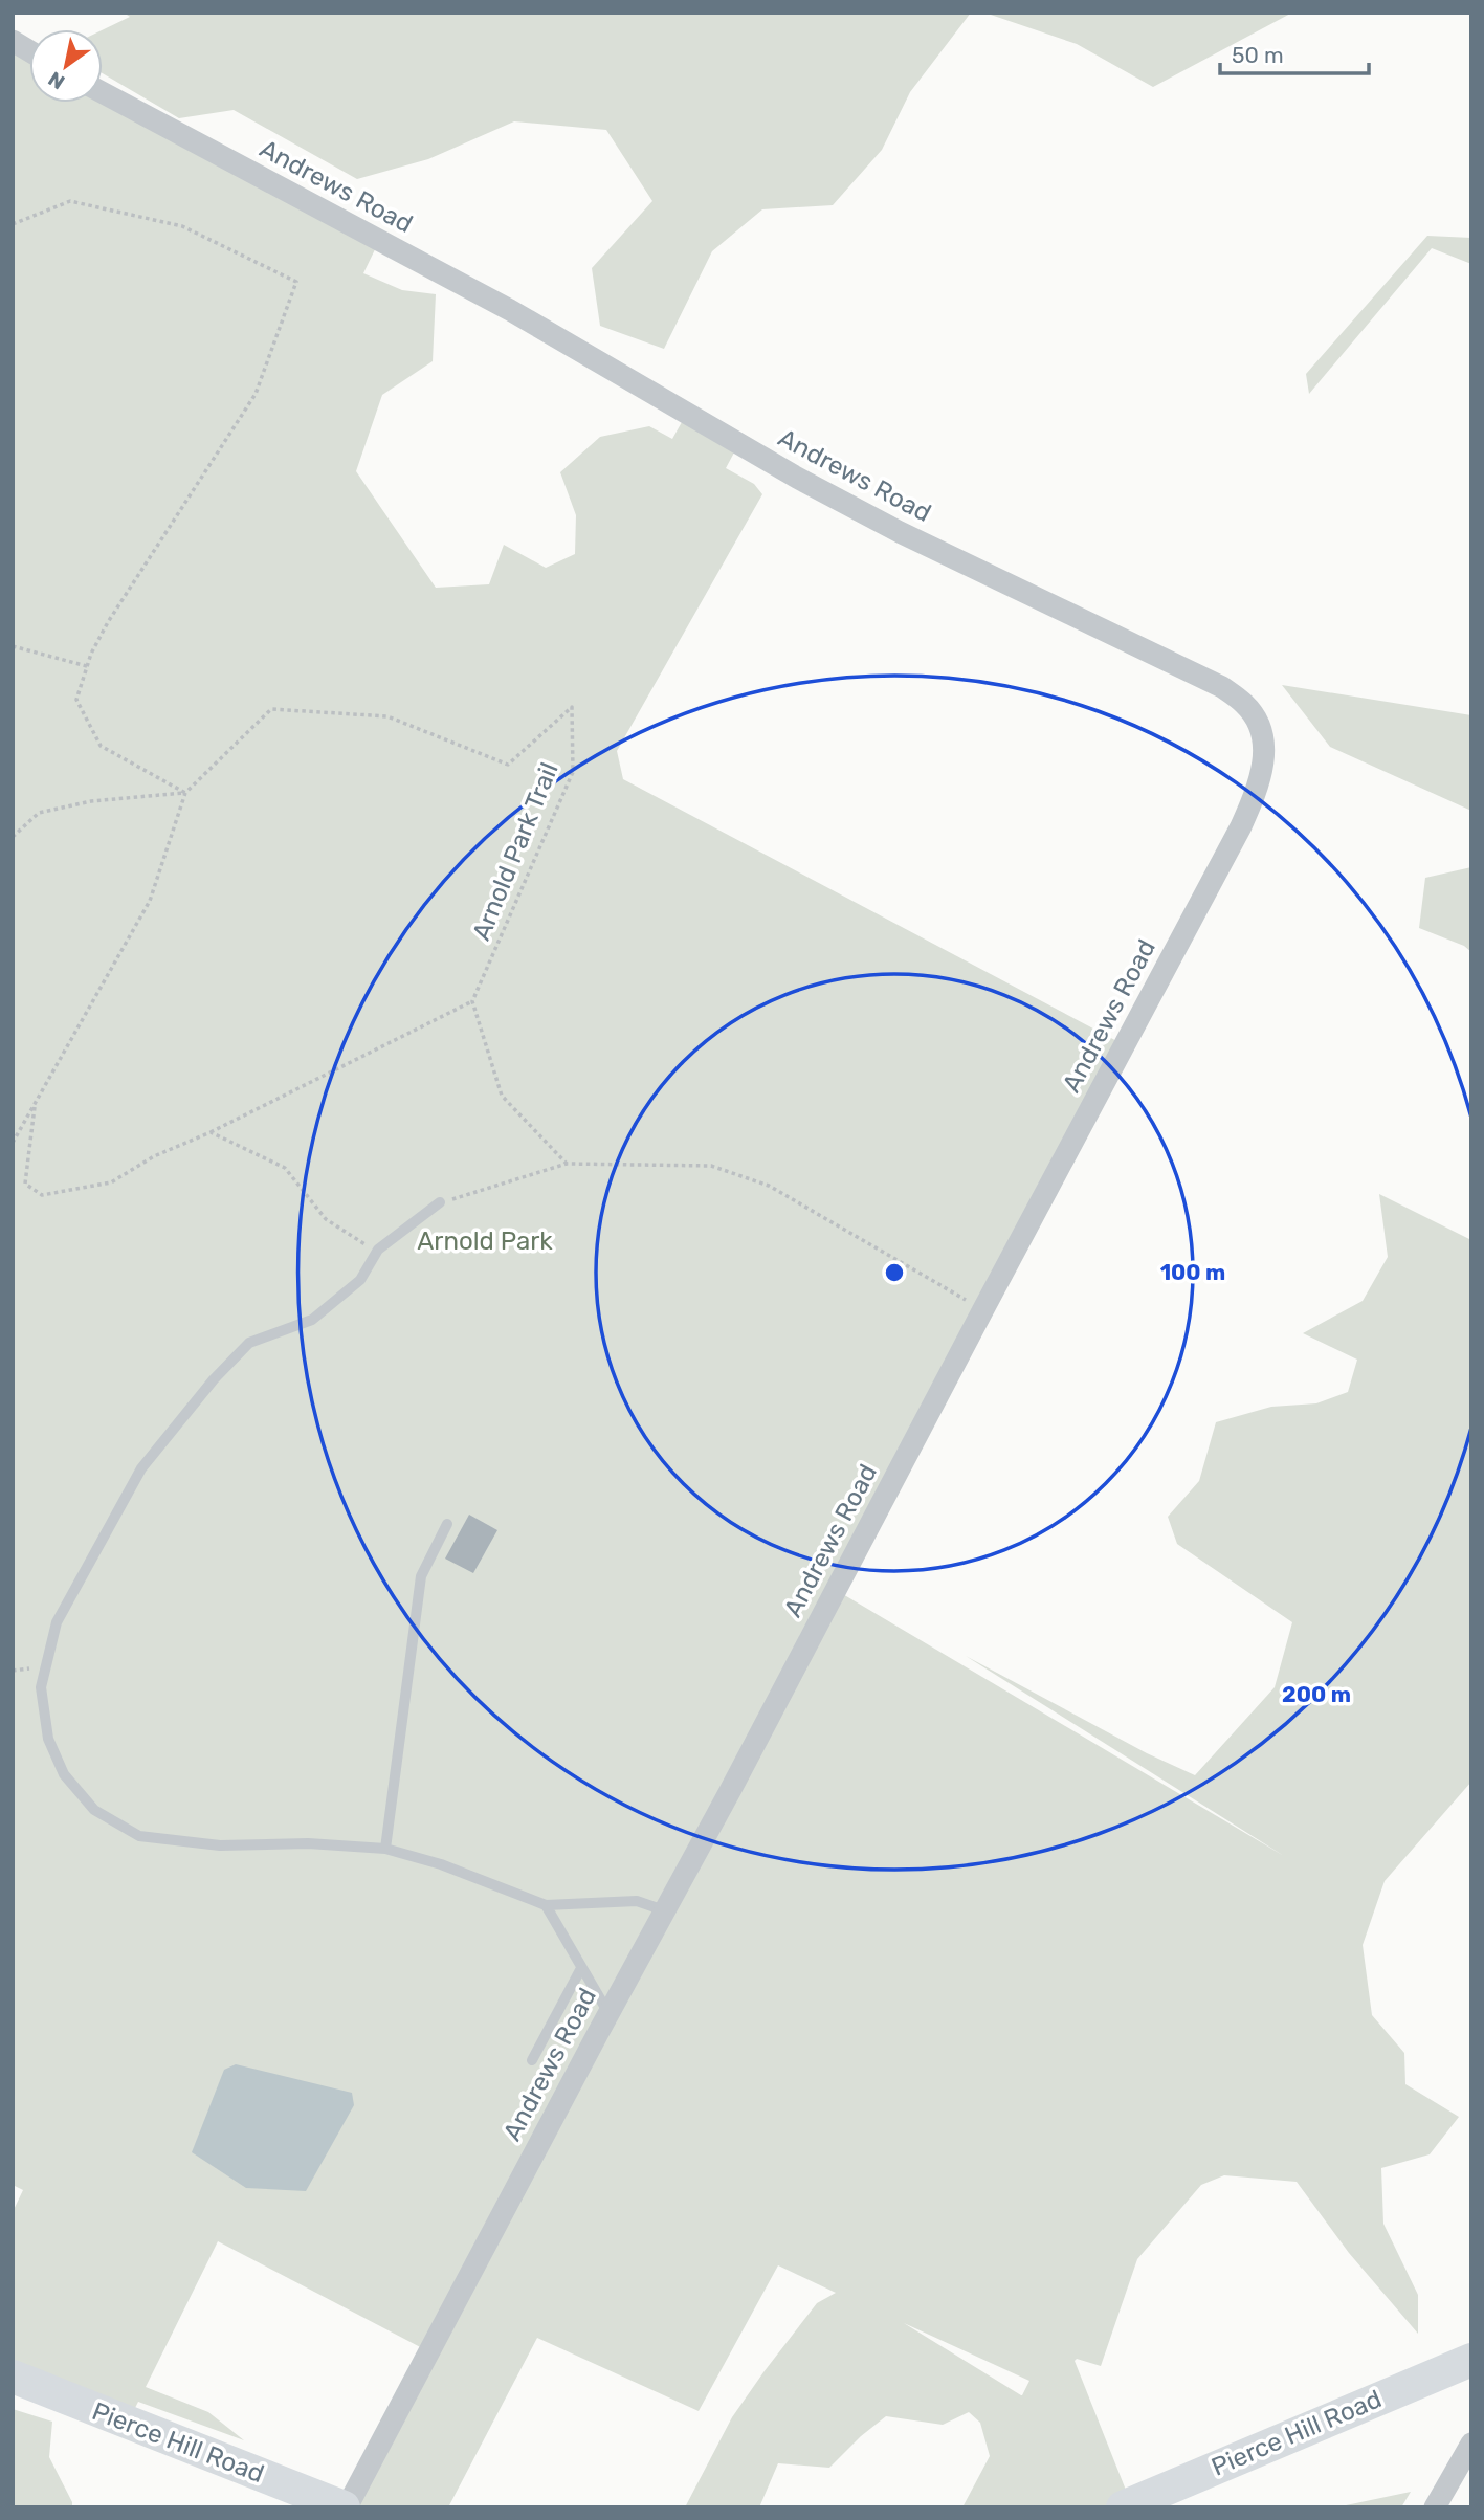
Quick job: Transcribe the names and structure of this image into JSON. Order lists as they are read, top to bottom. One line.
{"streets":{"street":["Andrews Road","Pierce Hill Road"],"path":["Arnold Park Trail"]},"crossings":[["Andrews Road","Pierce Hill Road"]],"parks":["Arnold Park"],"scale_bar":"50 m","north":"bottom left","rings":["100 m","200 m"]}
